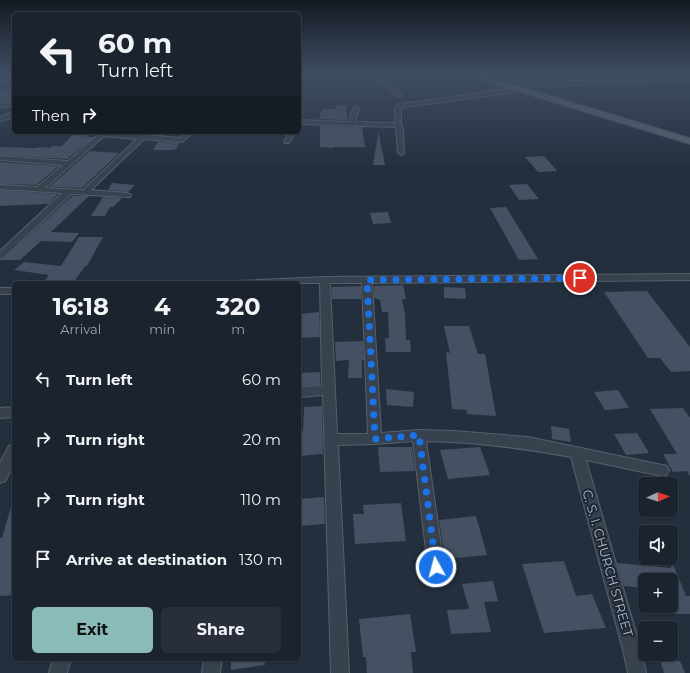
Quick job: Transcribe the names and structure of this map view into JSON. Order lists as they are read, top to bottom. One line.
{"streets":{"street":["C. S. I. CHURCH STREET"]},"north":"right","page":{"turn":["60 m","Turn left"],"then":"Then","eta":["16:18","Arrival","4","min","320","m"],"list":[{"name":"Turn left","value":"60 m"},{"name":"Turn right","value":"20 m"},{"name":"Turn right","value":"110 m"},{"name":"Arrive at destination","value":"130 m"}],"map_buttons":["+","−"],"buttons":["Exit","Share"]}}
